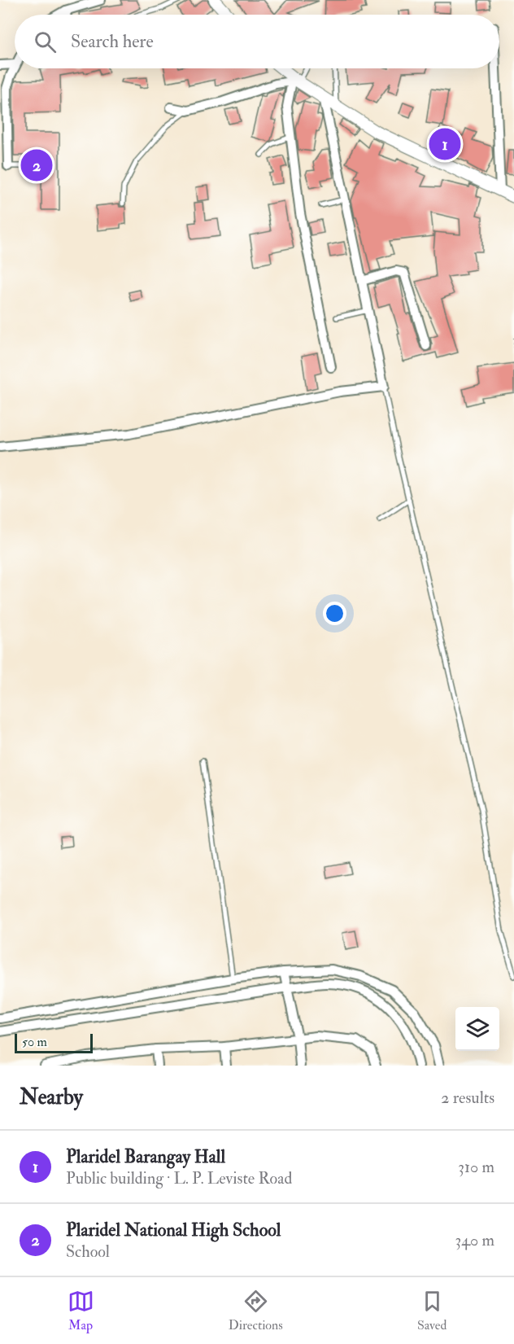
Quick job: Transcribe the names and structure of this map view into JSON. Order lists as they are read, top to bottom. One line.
{"scale_bar":"50 m","page":{"search":"Search here","pins":["1","2"],"scale":"50 m","heading":["Nearby","2 results"],"list":[{"mark":"1","name":"Plaridel Barangay Hall","note":"Public building · L. P. Leviste Road","value":"310 m"},{"mark":"2","name":"Plaridel National High School","note":"School","value":"340 m"}],"nav":["Map","Directions","Saved"]}}
